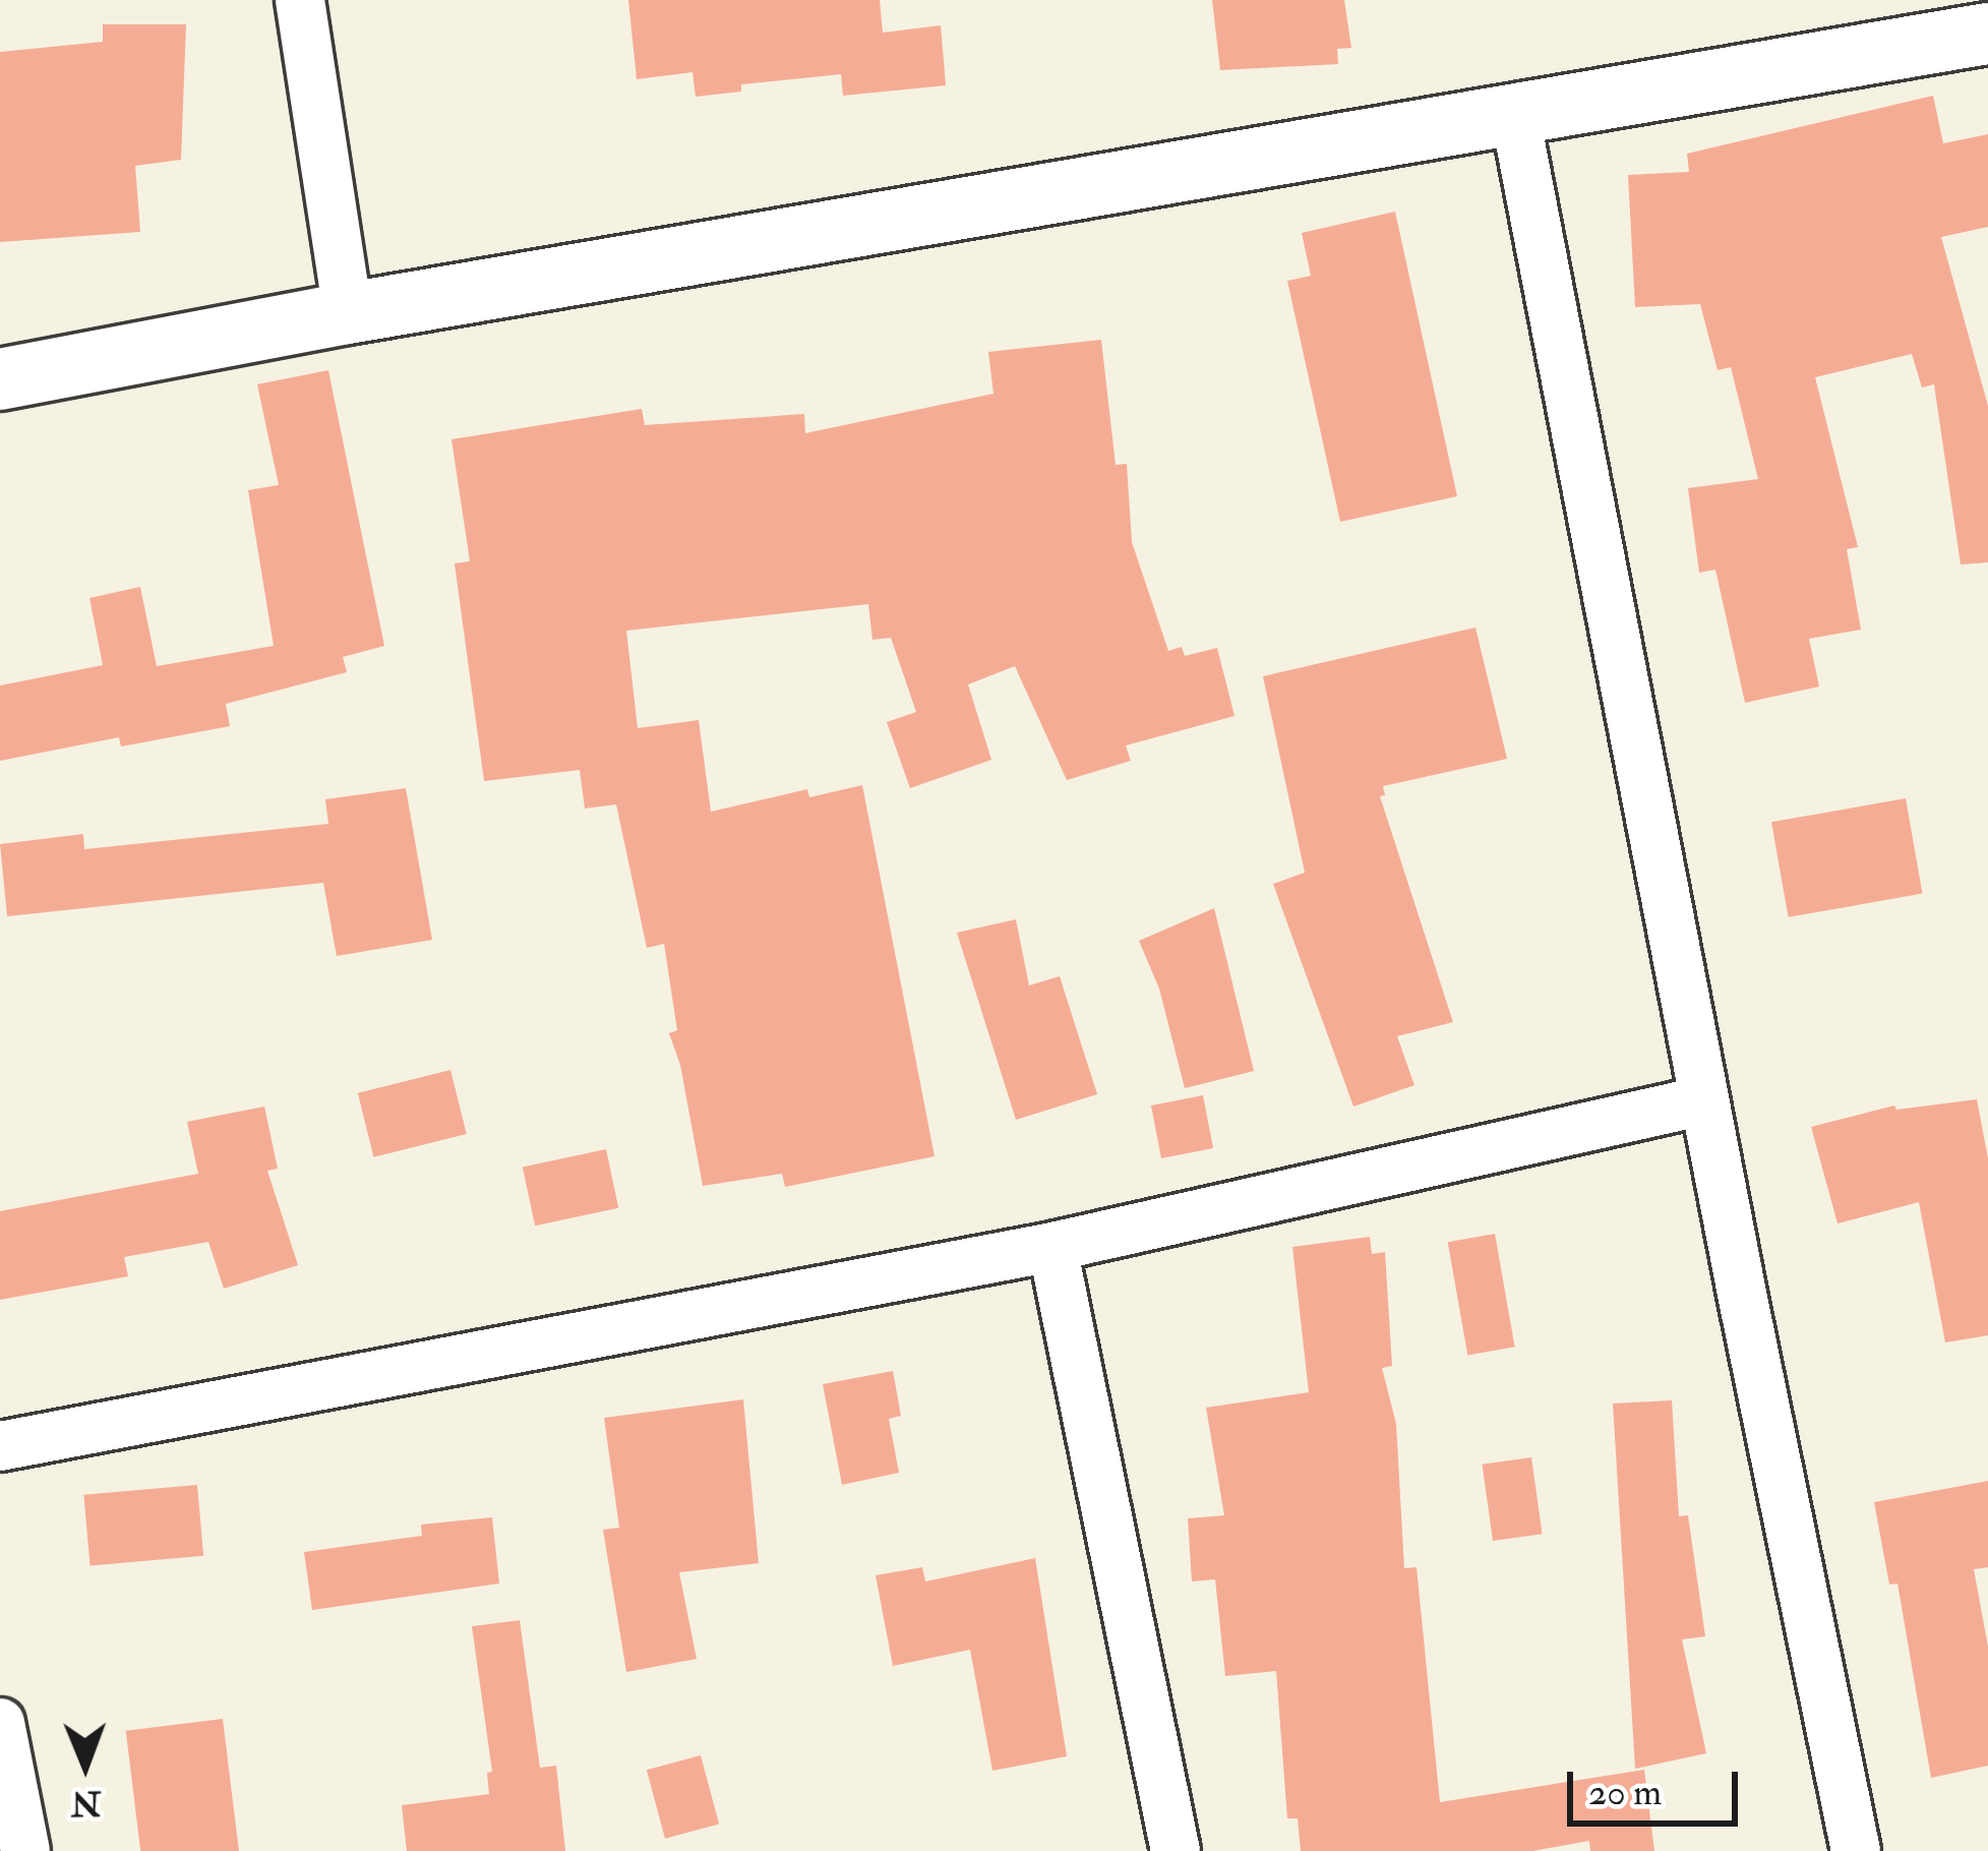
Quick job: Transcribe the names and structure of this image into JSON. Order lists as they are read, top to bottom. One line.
{"scale_bar":"20 m","north":"bottom"}
